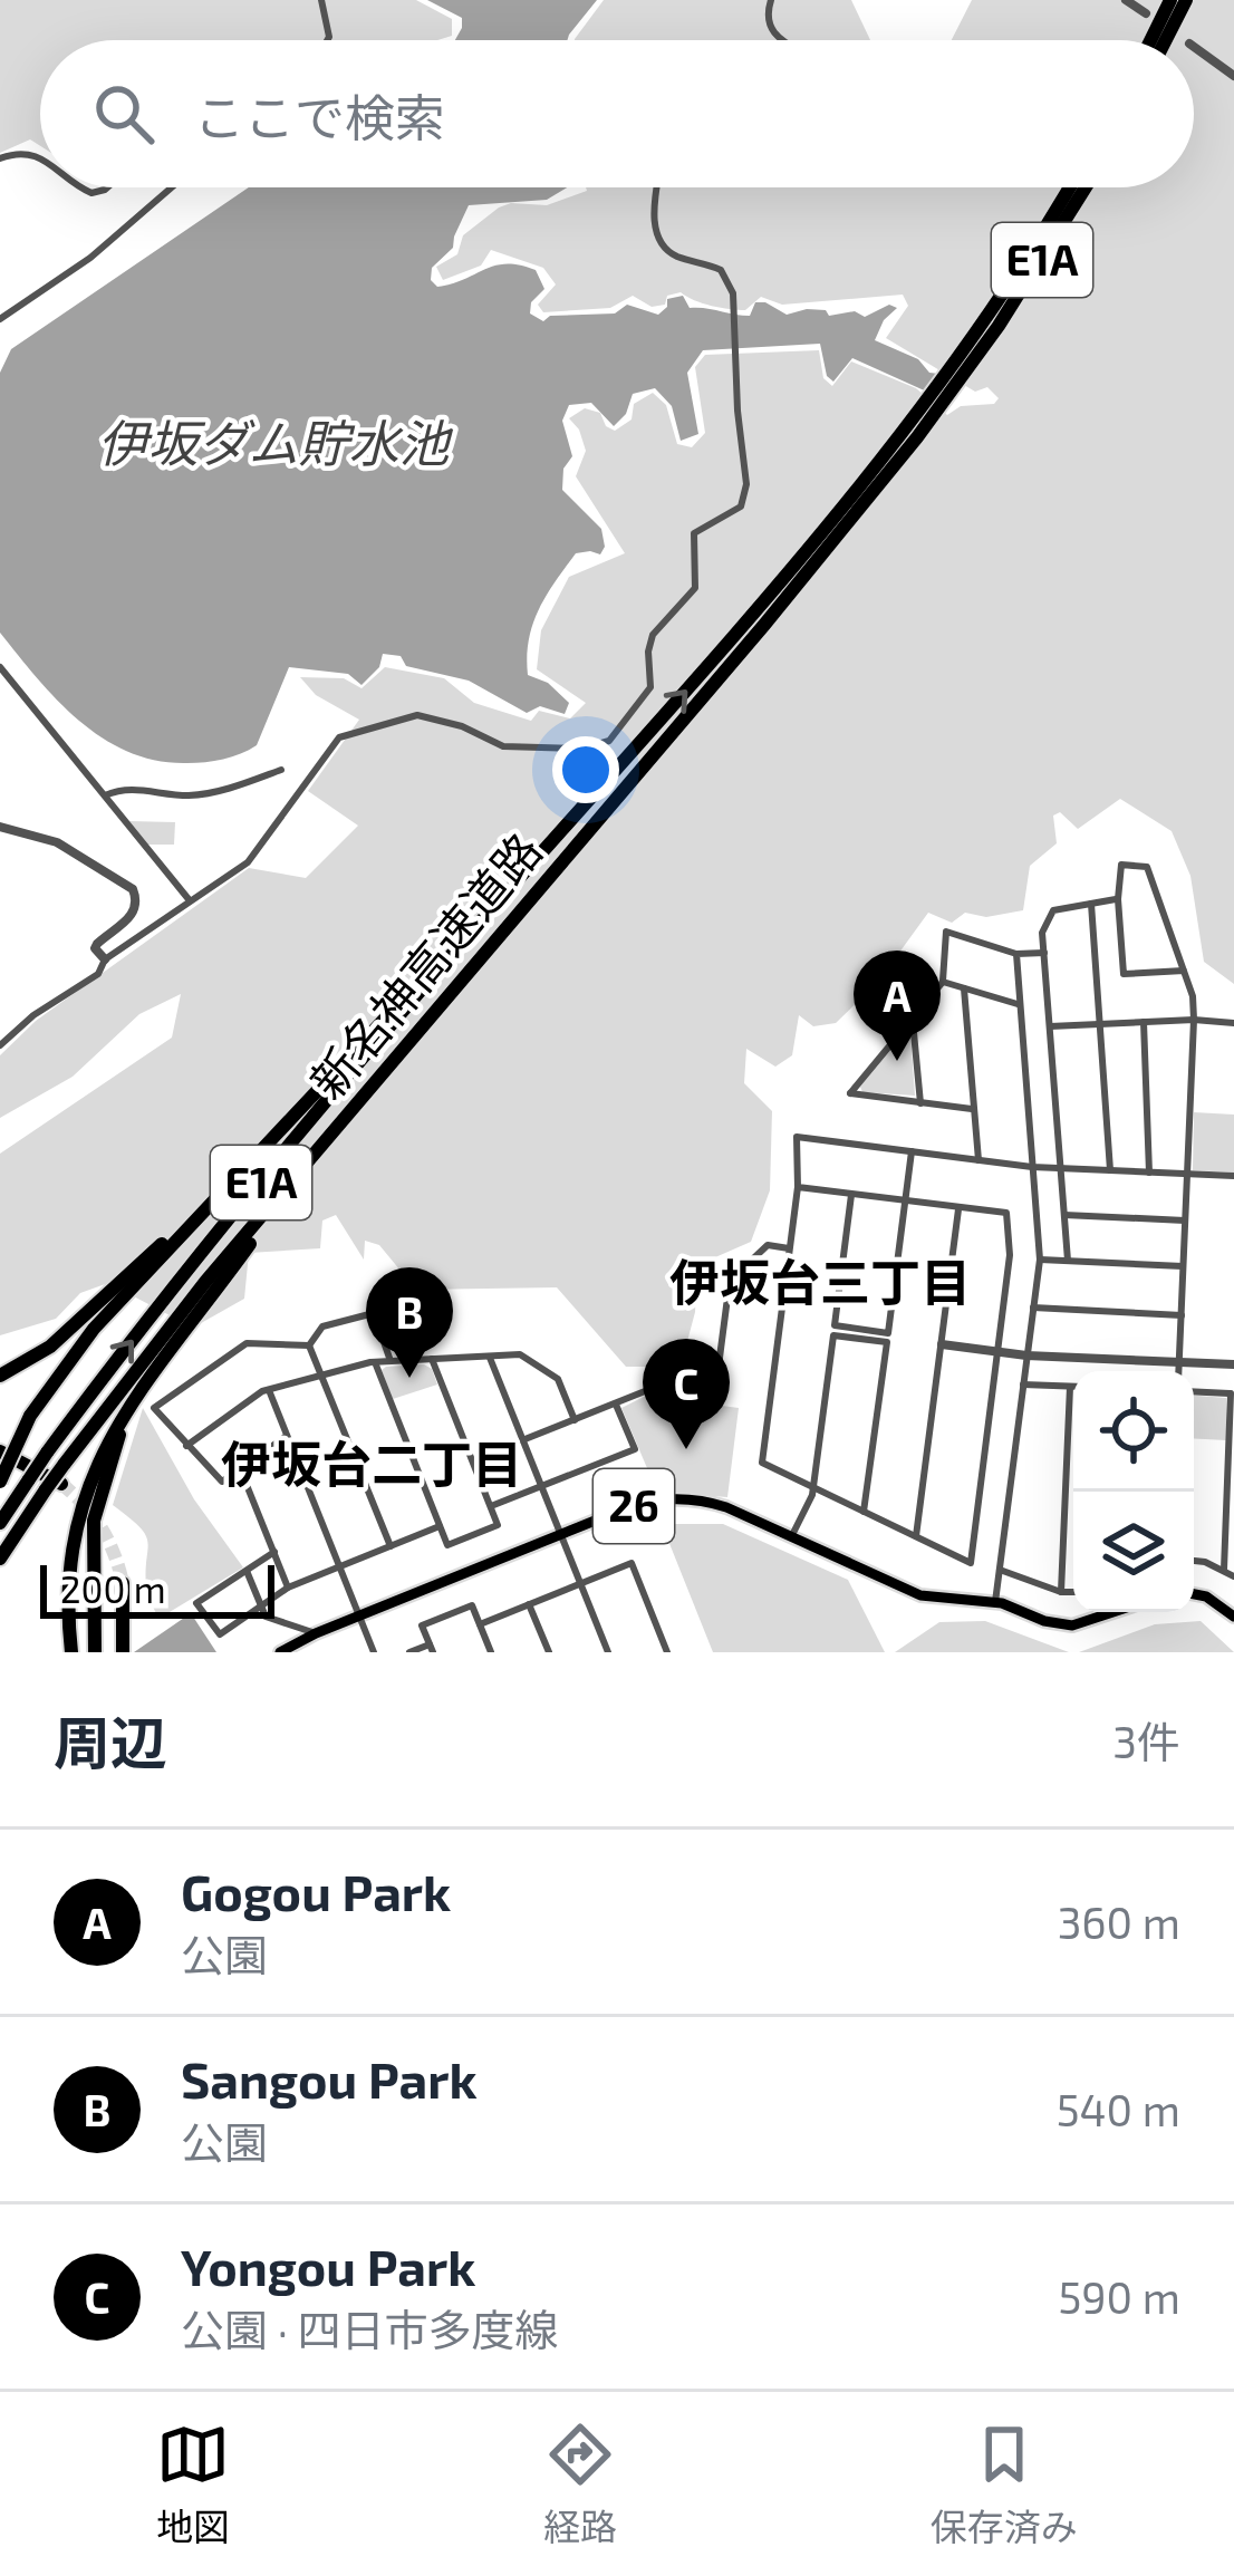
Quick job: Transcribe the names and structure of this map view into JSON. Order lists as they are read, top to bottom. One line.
{"streets":{"highway":["E1A","新名神高速道路"],"main road":["26"]},"districts":["伊坂台三丁目","伊坂台二丁目"],"water":["伊坂ダム貯水池"],"scale_bar":"200 m","page":{"search":"ここで検索","pins":["A","B","C"],"scale":"200 m","heading":["周辺","3件"],"list":[{"mark":"A","name":"Gogou Park","note":"公園","value":"360 m"},{"mark":"B","name":"Sangou Park","note":"公園","value":"540 m"},{"mark":"C","name":"Yongou Park","note":"公園 · 四日市多度線","value":"590 m"}],"nav":["地図","経路","保存済み"]}}
